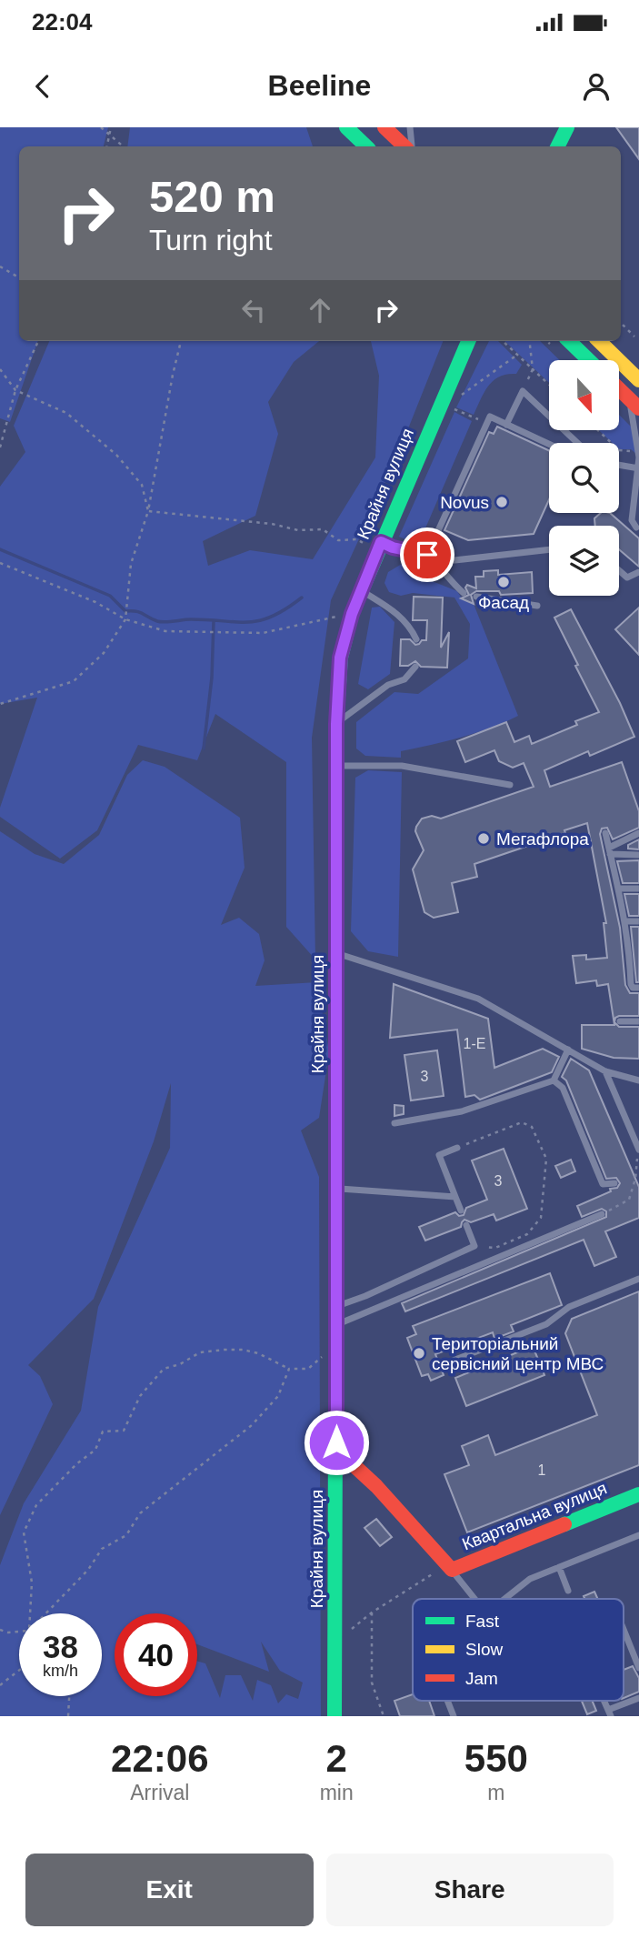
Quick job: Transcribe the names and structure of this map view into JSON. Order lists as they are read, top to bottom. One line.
{"streets":{"street":["Крайня вулиця","Квартальна вулиця"]},"crossings":[["Крайня вулиця","Квартальна вулиця"]],"places":["Novus","Фасад","Мегафлора","Територіальний сервісний центр МВС"],"house_numbers":["1-Е","3","3","1"],"legend":["Fast","Slow","Jam"],"north":"bottom","page":{"status":"22:04","header":"Beeline","turn":["520 m","Turn right"],"speed":"38 km/h","limit":"40","eta":["22:06","Arrival","2","min","550","m"],"buttons":["Exit","Share"]}}
